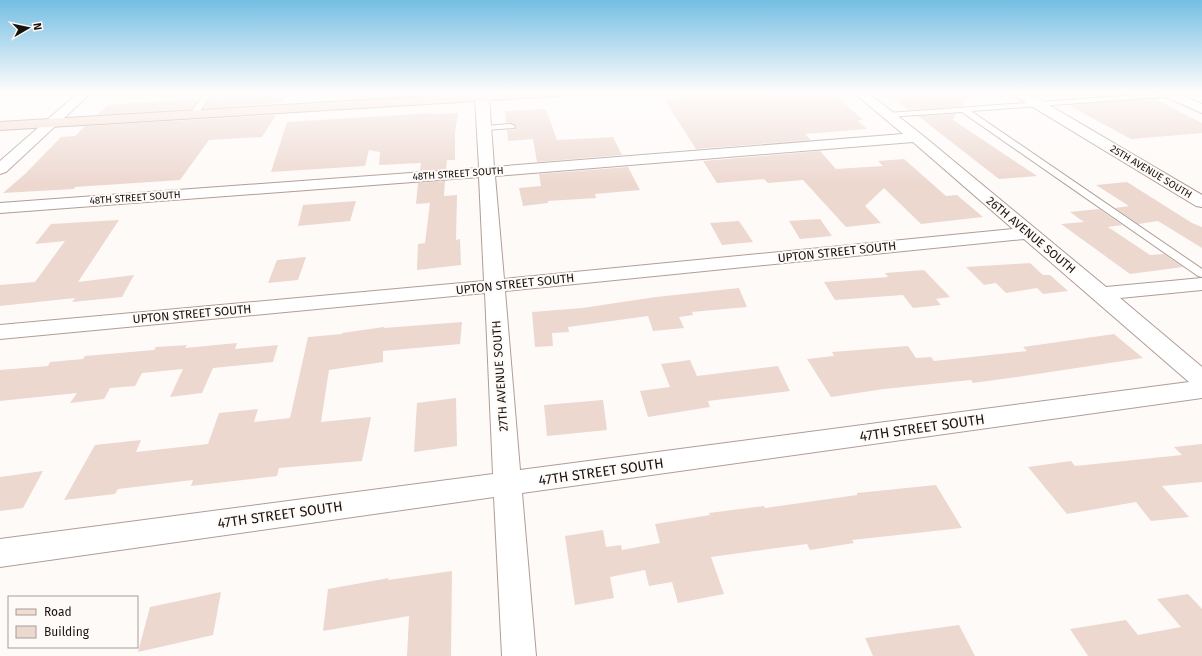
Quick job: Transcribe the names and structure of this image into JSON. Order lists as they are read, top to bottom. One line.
{"streets":{"street":["25TH AVENUE SOUTH","48TH STREET SOUTH","26TH AVENUE SOUTH","UPTON STREET SOUTH","27TH AVENUE SOUTH","47TH STREET SOUTH"]},"crossings":[["48TH STREET SOUTH","26TH AVENUE SOUTH"],["48TH STREET SOUTH","27TH AVENUE SOUTH"],["26TH AVENUE SOUTH","UPTON STREET SOUTH"],["UPTON STREET SOUTH","27TH AVENUE SOUTH"],["27TH AVENUE SOUTH","47TH STREET SOUTH"]],"legend":["Road","Building"],"north":"right"}
